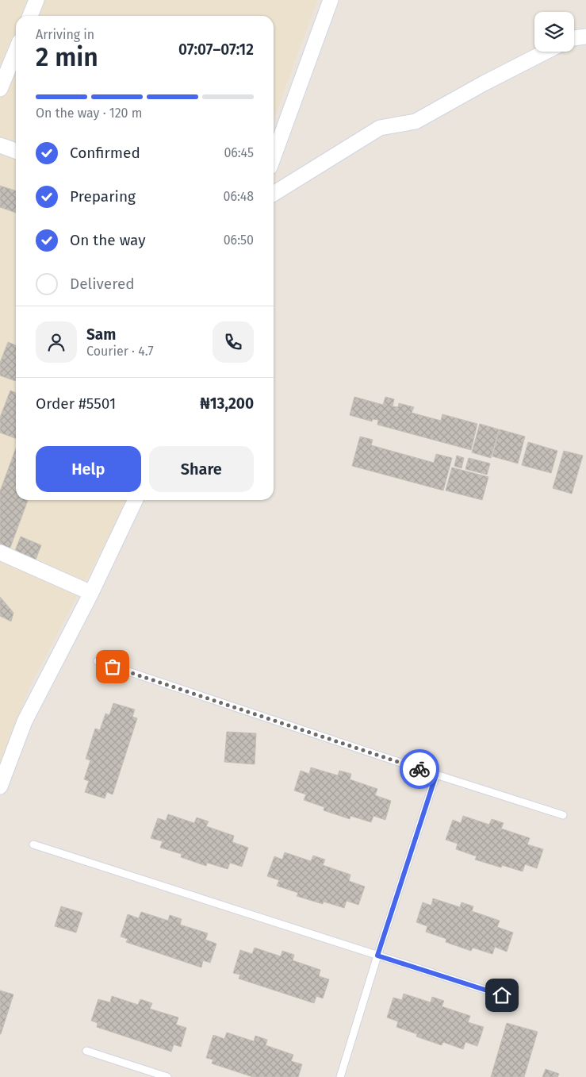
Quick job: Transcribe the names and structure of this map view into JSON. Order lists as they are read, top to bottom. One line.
{"page":{"heading":["2 min","Arriving in","07:07–07:12"],"panel":["Sam","Courier · 4.7","Order #5501","₦13,200"],"bar":"On the way · 120 m","list":[["Confirmed","06:45"],["Preparing","06:48"],["On the way","06:50"],"Delivered"],"buttons":["Help","Share"]}}
